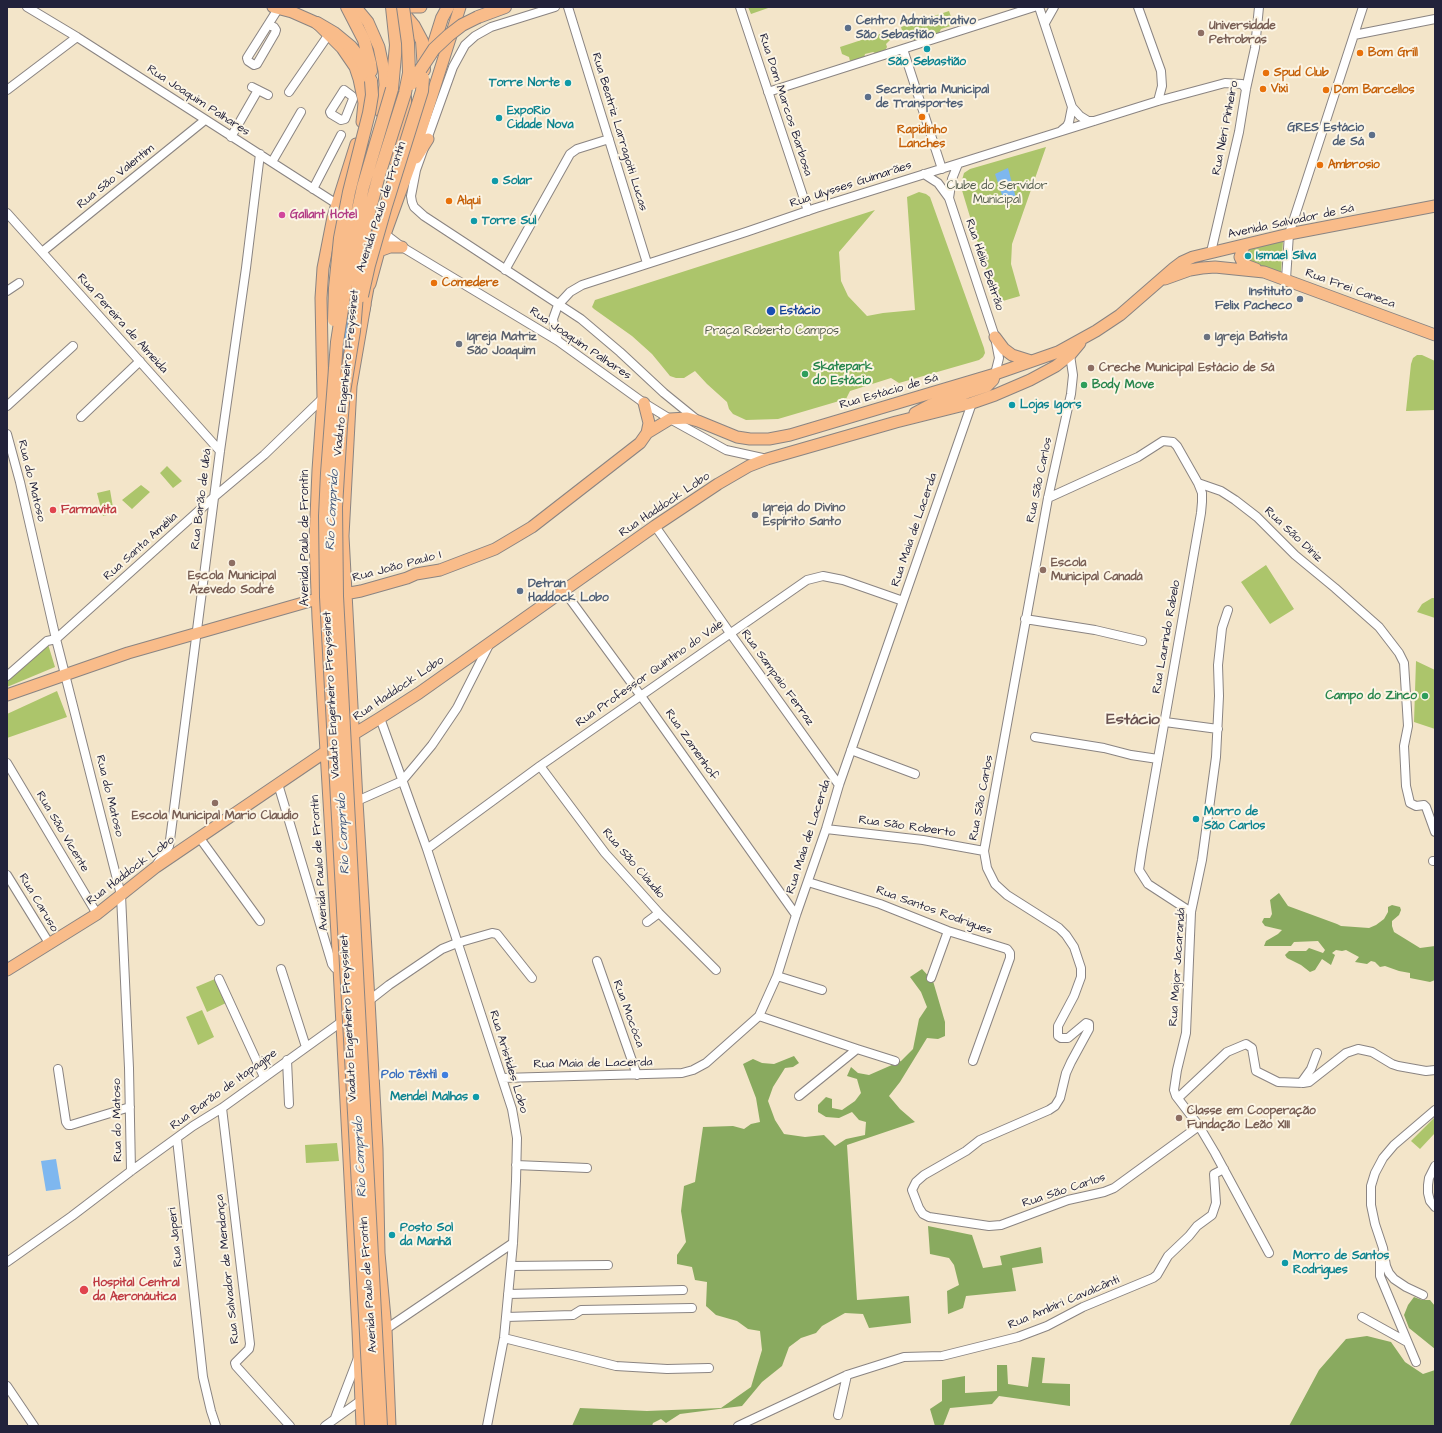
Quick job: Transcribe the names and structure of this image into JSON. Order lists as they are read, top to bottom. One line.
{"streets":{"highway":["Viaduto Engenheiro Freyssinet"],"main road":["Avenida Paulo de Frontin","Avenida Salvador de Sá","Rua Frei Caneca","Rua Estácio de Sá","Rua Haddock Lobo","Rua João Paulo I"],"street":["Rua Joaquim Palhares","Rua Dom Marcos Barbosa","Rua Néri Pinheiro","Rua Beatriz Larragoiti Lucas","Rua São Valentim","Rua Ulysses Guimarães","Rua Hélio Beltrão","Rua Pereira de Almeida","Rua São Carlos","Rua do Matoso","Rua Barão de Ubá","Rua Maia de Lacerda","Rua São Diniz","Rua Santa Amélia","Rua Laurindo Rabelo","Rua Professor Quintino do Vale","Rua Sampaio Ferraz","Rua Zamenhof","Rua São Roberto","Rua São Vicente","Rua São Cláudio","Rua Caruso","Rua Santos Rodrigues","Rua Major Jacarandá","Rua Mocóca","Rua Aristides Lobo","Rua Barão de Itapagipe","Rua Japeri","Rua Salvador de Mendonça","Rua Ambíri Cavalcânti"]},"crossings":[["Rua Joaquim Palhares","Rua São Valentim"],["Rua Joaquim Palhares","Rua Ulysses Guimarães"],["Rua Joaquim Palhares","Avenida Paulo de Frontin"],["Rua Joaquim Palhares","Rua Estácio de Sá"],["Rua Joaquim Palhares","Rua Barão de Ubá"],["Rua Joaquim Palhares","Rua Haddock Lobo"],["Rua Joaquim Palhares","Rua João Paulo I"],["Rua Dom Marcos Barbosa","Rua Ulysses Guimarães"],["Rua Néri Pinheiro","Rua Ulysses Guimarães"],["Rua Néri Pinheiro","Avenida Salvador de Sá"],["Rua Beatriz Larragoiti Lucas","Rua Ulysses Guimarães"],["Rua São Valentim","Rua Pereira de Almeida"],["Rua Ulysses Guimarães","Rua Hélio Beltrão"],["Avenida Paulo de Frontin","Rua Haddock Lobo"],["Avenida Paulo de Frontin","Rua Santa Amélia"],["Avenida Paulo de Frontin","Rua João Paulo I"],["Avenida Paulo de Frontin","Rua Barão de Itapagipe"],["Avenida Salvador de Sá","Rua Frei Caneca"],["Avenida Salvador de Sá","Rua Estácio de Sá"],["Rua Hélio Beltrão","Rua Estácio de Sá"],["Rua Frei Caneca","Rua Estácio de Sá"],["Rua Pereira de Almeida","Rua Barão de Ubá"],["Rua Estácio de Sá","Rua São Carlos"],["Rua Estácio de Sá","Rua Haddock Lobo"],["Rua Estácio de Sá","Rua Maia de Lacerda"],["Rua Estácio de Sá","Rua João Paulo I"],["Rua São Carlos","Rua São Roberto"],["Rua São Carlos","Rua Major Jacarandá"],["Rua do Matoso","Rua Haddock Lobo"],["Rua do Matoso","Rua Santa Amélia"],["Rua do Matoso","Rua João Paulo I"],["Rua do Matoso","Rua Barão de Itapagipe"],["Rua Barão de Ubá","Rua Haddock Lobo"],["Rua Barão de Ubá","Rua Santa Amélia"],["Rua Barão de Ubá","Rua João Paulo I"],["Rua Haddock Lobo","Rua Sampaio Ferraz"],["Rua Haddock Lobo","Rua Zamenhof"],["Rua Haddock Lobo","Rua São Vicente"],["Rua Haddock Lobo","Rua Caruso"],["Rua Haddock Lobo","Rua Aristides Lobo"],["Rua Maia de Lacerda","Rua Professor Quintino do Vale"],["Rua Maia de Lacerda","Rua Sampaio Ferraz"],["Rua Maia de Lacerda","Rua Zamenhof"],["Rua Maia de Lacerda","Rua São Roberto"],["Rua Maia de Lacerda","Rua Santos Rodrigues"],["Rua Maia de Lacerda","Rua Mocóca"],["Rua Maia de Lacerda","Rua Aristides Lobo"],["Rua São Diniz","Rua Laurindo Rabelo"],["Rua Laurindo Rabelo","Rua Major Jacarandá"],["Rua Professor Quintino do Vale","Rua Sampaio Ferraz"],["Rua Professor Quintino do Vale","Rua Zamenhof"],["Rua Professor Quintino do Vale","Rua São Cláudio"],["Rua Professor Quintino do Vale","Rua Aristides Lobo"],["Rua Major Jacarandá","Rua Ambíri Cavalcânti"],["Rua Aristides Lobo","Rua Barão de Itapagipe"],["Rua Barão de Itapagipe","Rua Japeri"],["Rua Barão de Itapagipe","Rua Salvador de Mendonça"]],"districts":["Estácio"],"water":["Rio Comprido"],"parks":["Clube do Servidor Municipal","Praça Roberto Campos"],"places":["Centro Administrativo São Sebastião","Universidade Petrobras","São Sebastião","Bom Grill","Spud Club","Torre Norte","Vixi","Dom Barcellos","Secretaria Municipal de Transportes","Rapidinho Lanches","ExpoRio Cidade Nova","GRES Estácio de Sá","Ambrosio","Solar","Alqui","Gallant Hotel","Torre Sul","Ismael Silva","Comedere","Instituto Felix Pacheco","Estácio","Igreja Batista","Igreja Matriz São Joaquim","Creche Municipal Estácio de Sá","Skatepark do Estácio","Body Move","Lojas Igors","Farmavita","Igreja do Divino Espírito Santo","Escola Municipal Azevedo Sodré","Escola Municipal Canadá","Detran Haddock Lobo","Campo do Zinco","Escola Municipal Mario Claudio","Morro de São Carlos","Polo Têxtil","Mendel Malhas","Classe em Cooperação Fundação Leão XIII","Posto Sol da Manhã","Morro de Santos Rodrigues","Hospital Central da Aeronáutica"]}
